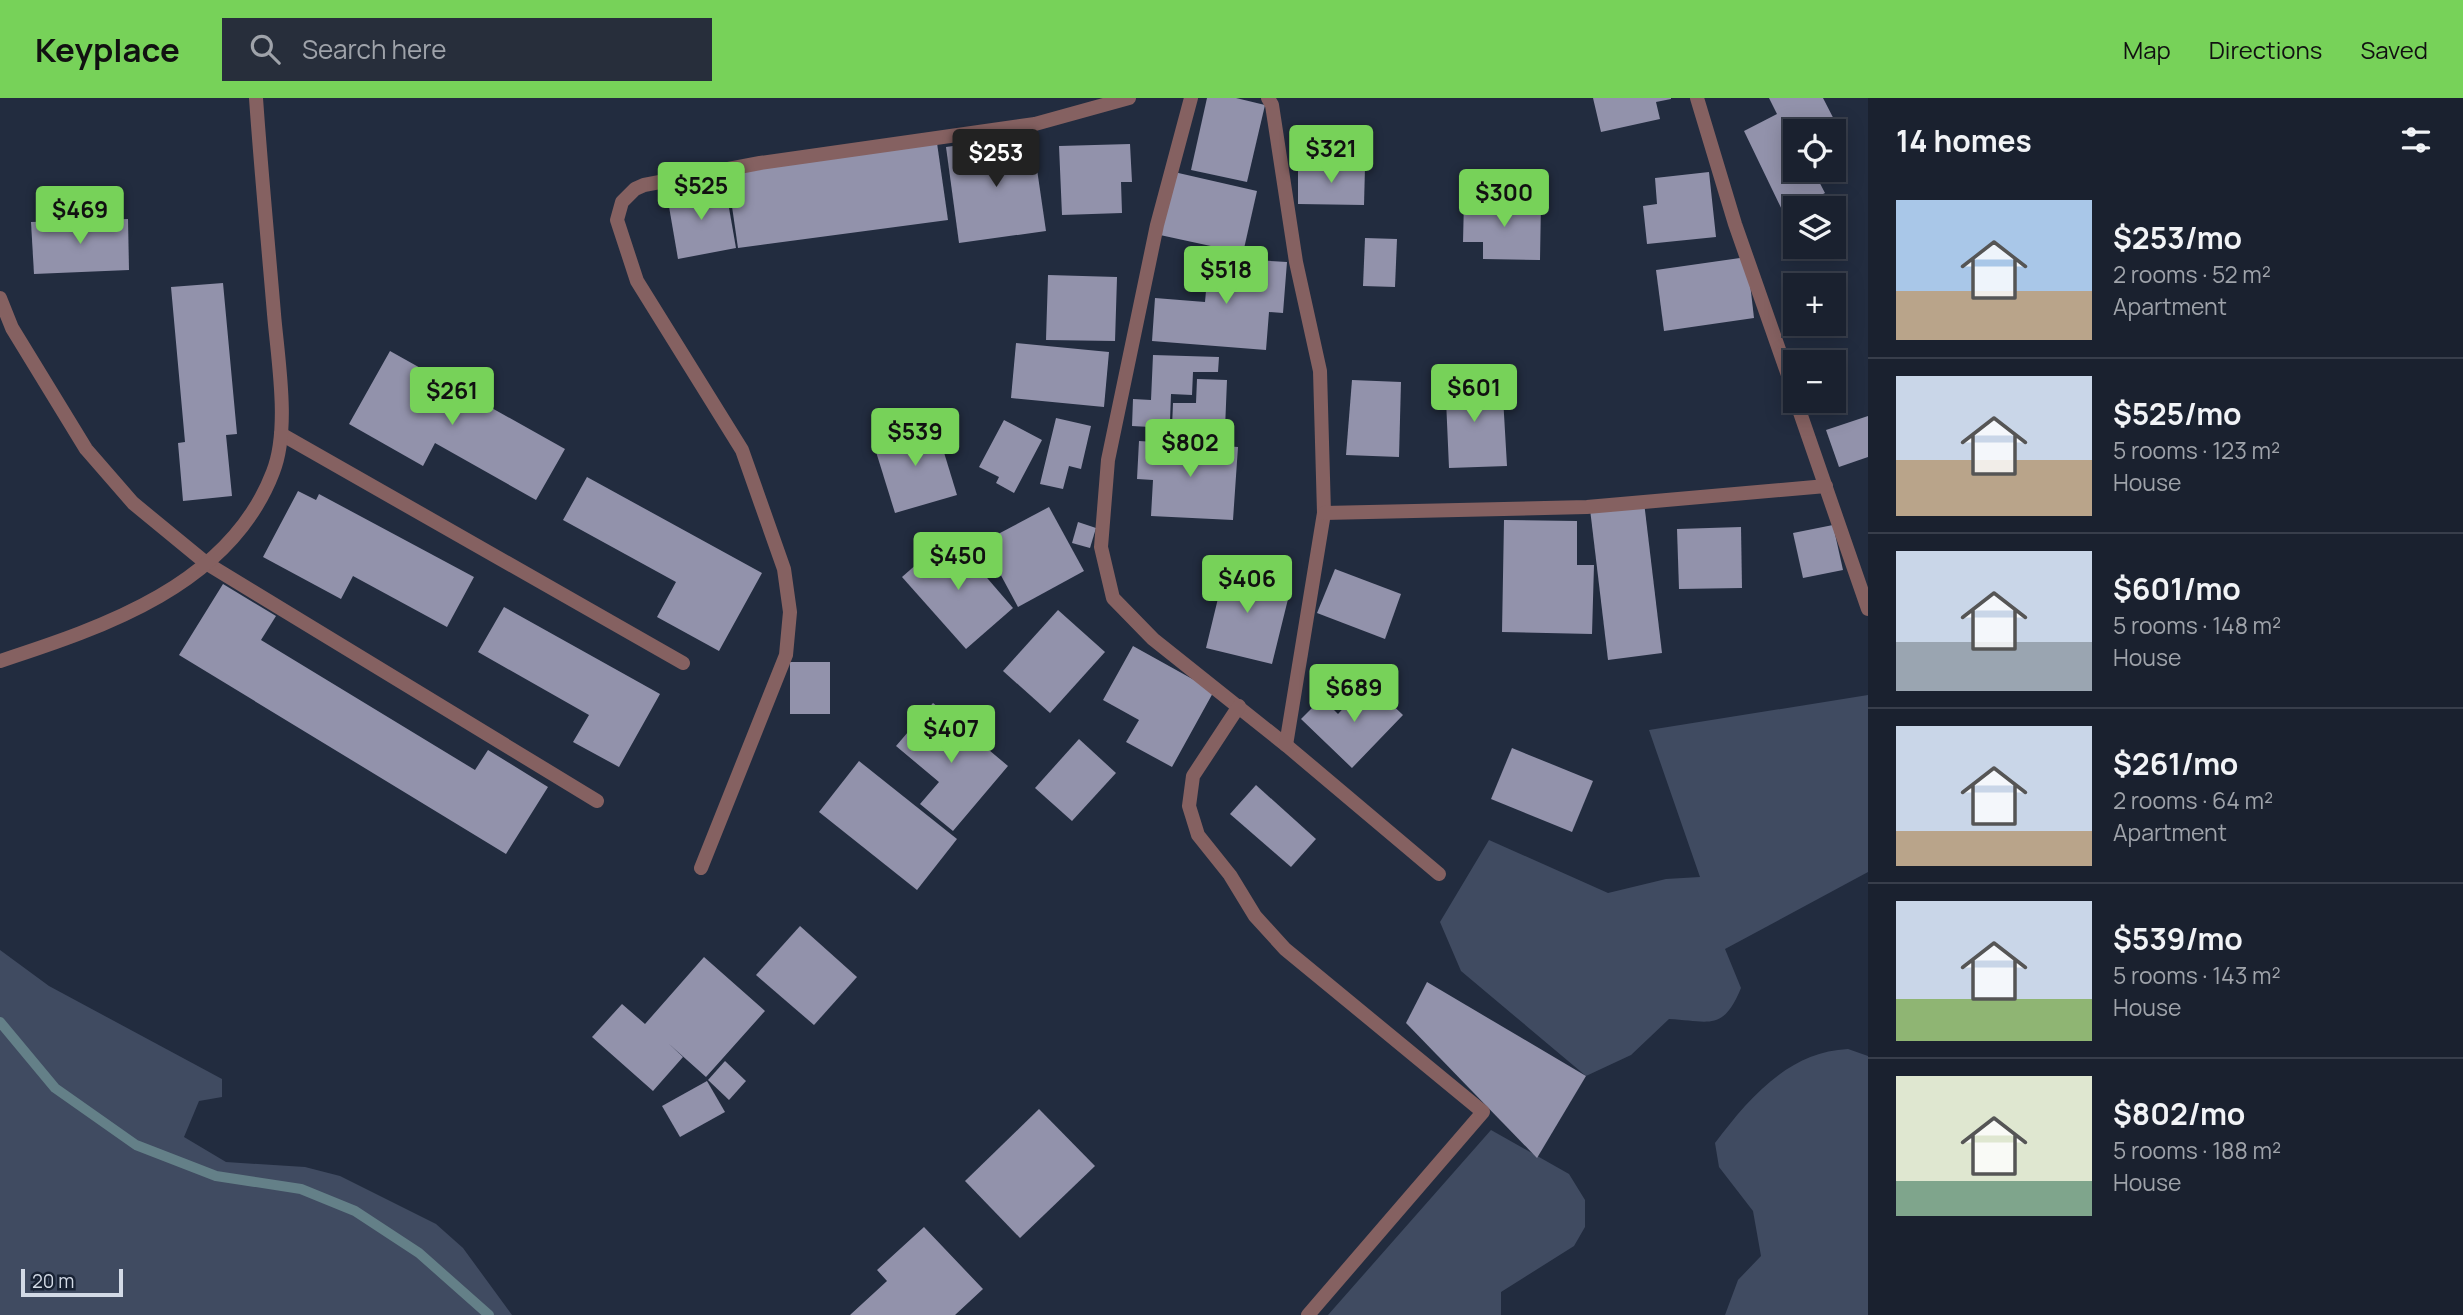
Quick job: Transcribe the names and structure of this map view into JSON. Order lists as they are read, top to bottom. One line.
{"scale_bar":"20 m","page":{"header":"Keyplace","search":"Search here","nav":["Map","Directions","Saved"],"heading":"14 homes","map_buttons":["+","−"],"price":["$321","$253","$525","$300","$469","$518","$601","$261","$539","$802","$450","$406","$689","$407"],"list":[{"name":"$253/mo","note":"2 rooms · 52 m² · Apartment"},{"name":"$525/mo","note":"5 rooms · 123 m² · House"},{"name":"$601/mo","note":"5 rooms · 148 m² · House"},{"name":"$261/mo","note":"2 rooms · 64 m² · Apartment"},{"name":"$539/mo","note":"5 rooms · 143 m² · House"},{"name":"$802/mo","note":"5 rooms · 188 m² · House"}],"scale":"20 m"}}
